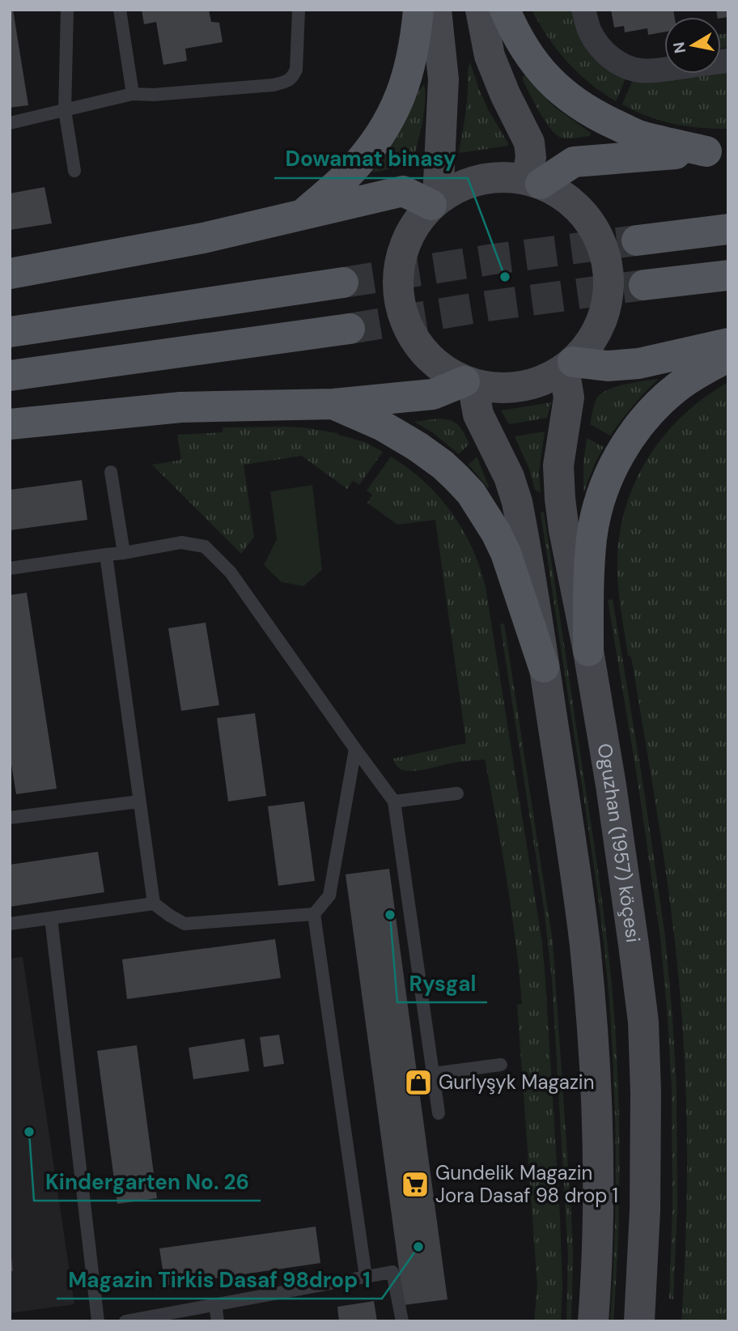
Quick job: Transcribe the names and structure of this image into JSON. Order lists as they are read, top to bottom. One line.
{"streets":{"main road":["Oguzhan (1957) köçesi"]},"places":{"other":["Dowamat binasy","Rysgal","Kindergarten No. 26","Magazin Tirkis Dasaf 98drop 1"],"shop":["Gurlyşyk Magazin"],"supermarket":["Gundelik Magazin Jora Dasaf 98 drop 1"]},"north":"left"}
